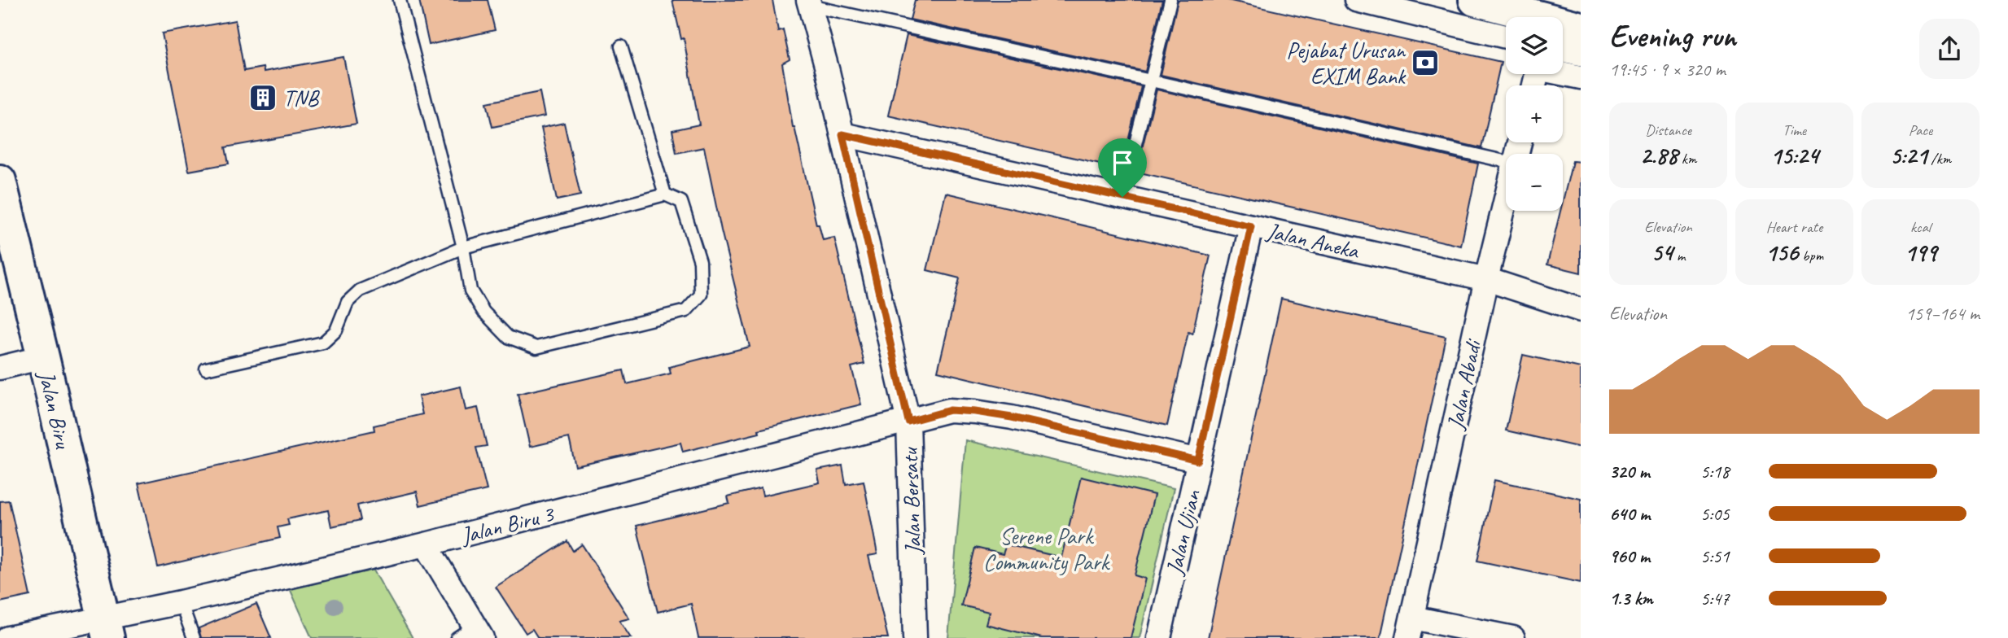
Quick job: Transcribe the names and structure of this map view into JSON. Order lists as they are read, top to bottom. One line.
{"streets":{"street":["Jalan Aneka","Jalan Abadi","Jalan Biru","Jalan Bersatu","Jalan Biru 3","Jalan Ujian"]},"crossings":[["Jalan Aneka","Jalan Abadi"],["Jalan Aneka","Jalan Bersatu"],["Jalan Aneka","Jalan Ujian"],["Jalan Biru","Jalan Biru 3"],["Jalan Bersatu","Jalan Biru 3"],["Jalan Biru 3","Jalan Ujian"]],"parks":["Serene Park Community Park"],"places":{"bank":["Pejabat Urusan EXIM Bank"],"building":["TNB"]},"page":{"heading":["Evening run","19:45 · 9 × 320 m"],"map_buttons":["+","−"],"stats":[["Distance","2.88 km"],["Time","15:24"],["Pace","5:21 /km"],["Elevation","54 m"],["Heart rate","156 bpm"],["kcal","199"]],"chart":["Elevation","159–164 m"],"list":[{"name":"320 m","note":"5:18"},{"name":"640 m","note":"5:05"},{"name":"960 m","note":"5:51"},{"name":"1.3 km","note":"5:47"}]}}
